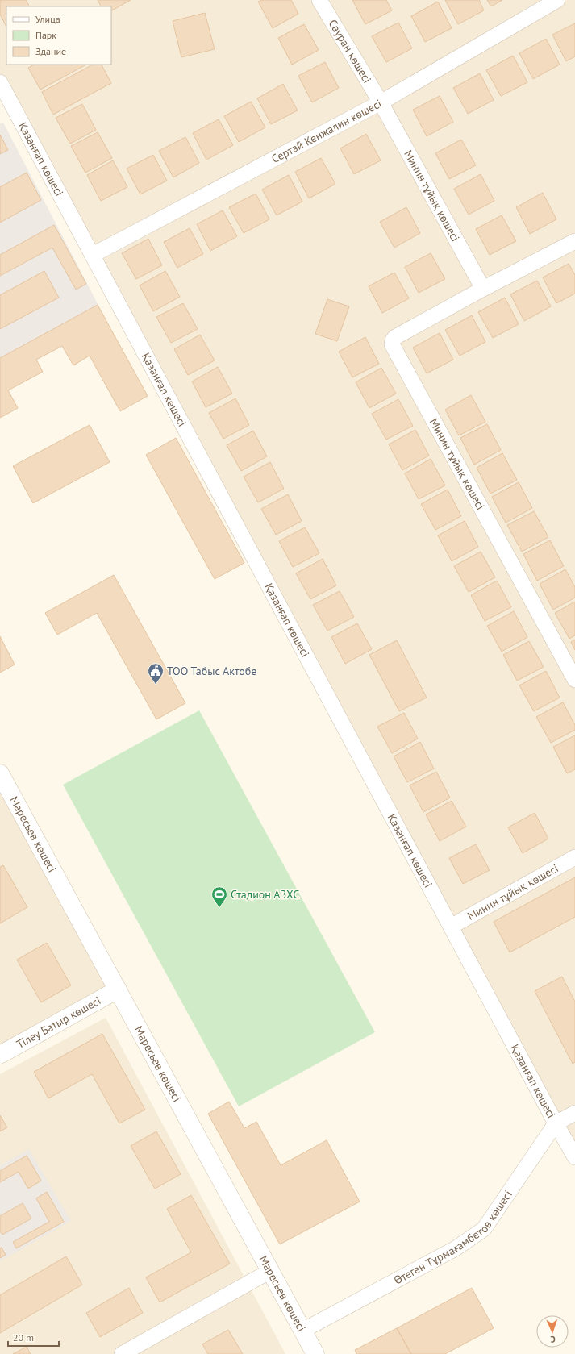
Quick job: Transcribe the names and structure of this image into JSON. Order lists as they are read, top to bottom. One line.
{"streets":{"main road":["Маресьев көшесі","Тілеу Батыр көшесі"],"street":["Сауран көшесі","Сертай Кенжалин көшесі","Қазанғап көшесі","Минин тұйық көшесі","Өтеген Тұрмағамбетов көшесі"]},"crossings":[["Сауран көшесі","Сертай Кенжалин көшесі"],["Сауран көшесі","Минин тұйық көшесі"],["Сертай Кенжалин көшесі","Қазанғап көшесі"],["Сертай Кенжалин көшесі","Минин тұйық көшесі"],["Қазанғап көшесі","Минин тұйық көшесі"],["Қазанғап көшесі","Өтеген Тұрмағамбетов көшесі"],["Маресьев көшесі","Тілеу Батыр көшесі"],["Маресьев көшесі","Өтеген Тұрмағамбетов көшесі"]],"places":{"public building":["ТОО Табыс Актобе"],"sports":["Стадион АЗХС"]},"legend":["Улица","Парк","Здание"],"scale_bar":"20 m","north":"bottom"}
